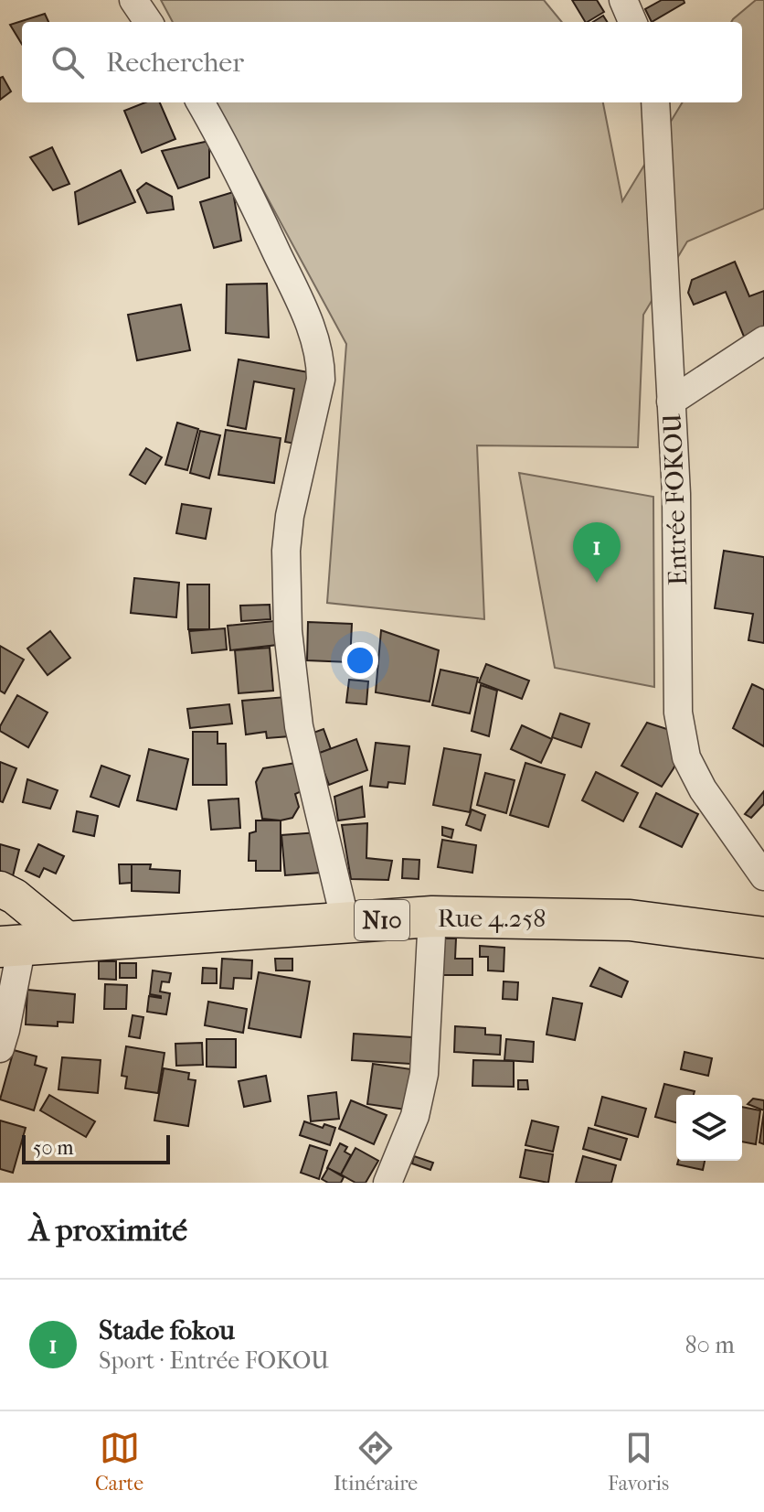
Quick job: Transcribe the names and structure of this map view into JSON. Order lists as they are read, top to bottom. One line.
{"streets":{"highway":["Rue 4.258","N10"],"street":["Entrée FOKOU"]},"scale_bar":"50 m","page":{"search":"Rechercher","pins":"1","scale":"50 m","heading":"À proximité","list":[{"mark":"1","name":"Stade fokou","note":"Sport · Entrée FOKOU","value":"80 m"}],"nav":["Carte","Itinéraire","Favoris"]}}
